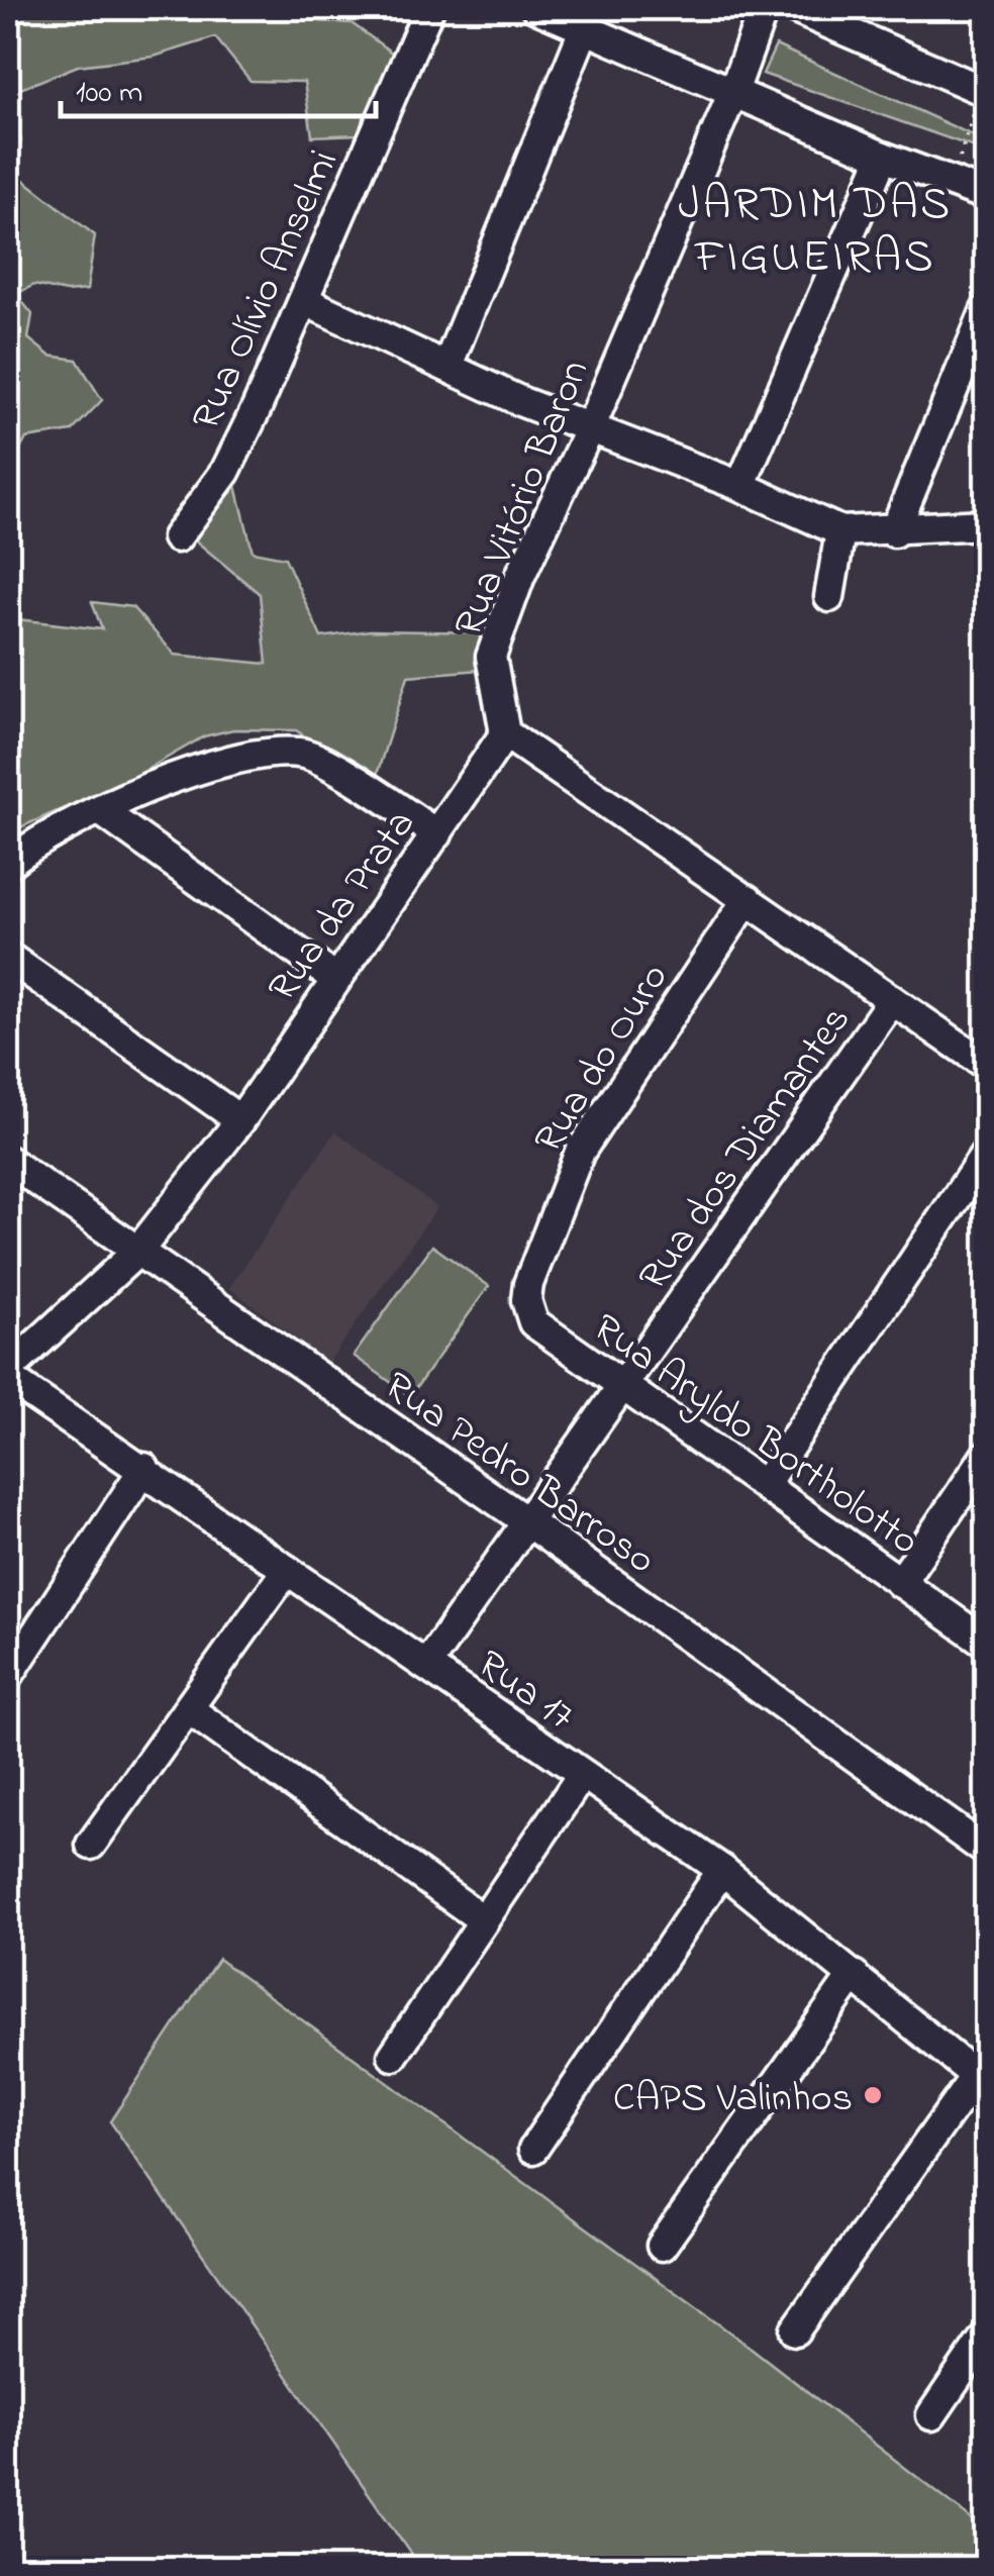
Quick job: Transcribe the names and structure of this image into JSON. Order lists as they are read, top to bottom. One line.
{"streets":{"street":["Rua Olívio Anselmi","Rua Vitório Baron","Rua da Prata","Rua do Ouro","Rua dos Diamantes","Rua Aryldo Bortholotto","Rua Pedro Barroso","Rua 17"]},"crossings":[["Rua Vitório Baron","Rua da Prata"],["Rua da Prata","Rua Pedro Barroso"],["Rua do Ouro","Rua Aryldo Bortholotto"],["Rua dos Diamantes","Rua Aryldo Bortholotto"],["Rua dos Diamantes","Rua Pedro Barroso"],["Rua dos Diamantes","Rua 17"]],"districts":["JARDIM DAS FIGUEIRAS"],"places":["CAPS Valinhos"],"scale_bar":"100 m"}
